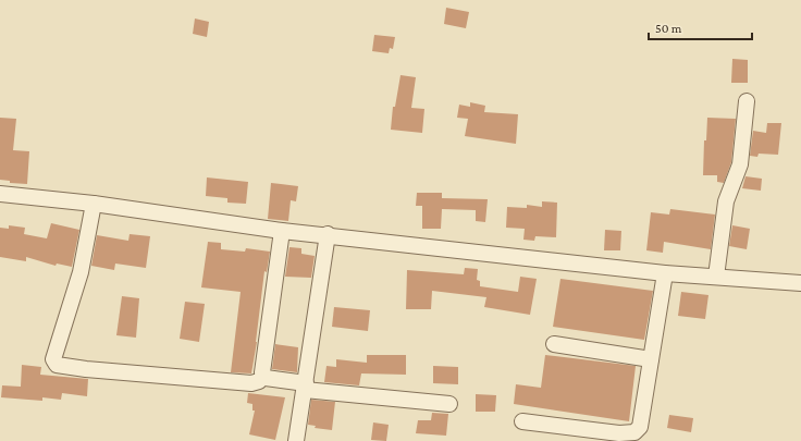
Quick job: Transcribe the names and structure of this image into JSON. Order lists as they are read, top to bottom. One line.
{"scale_bar":"50 m"}
